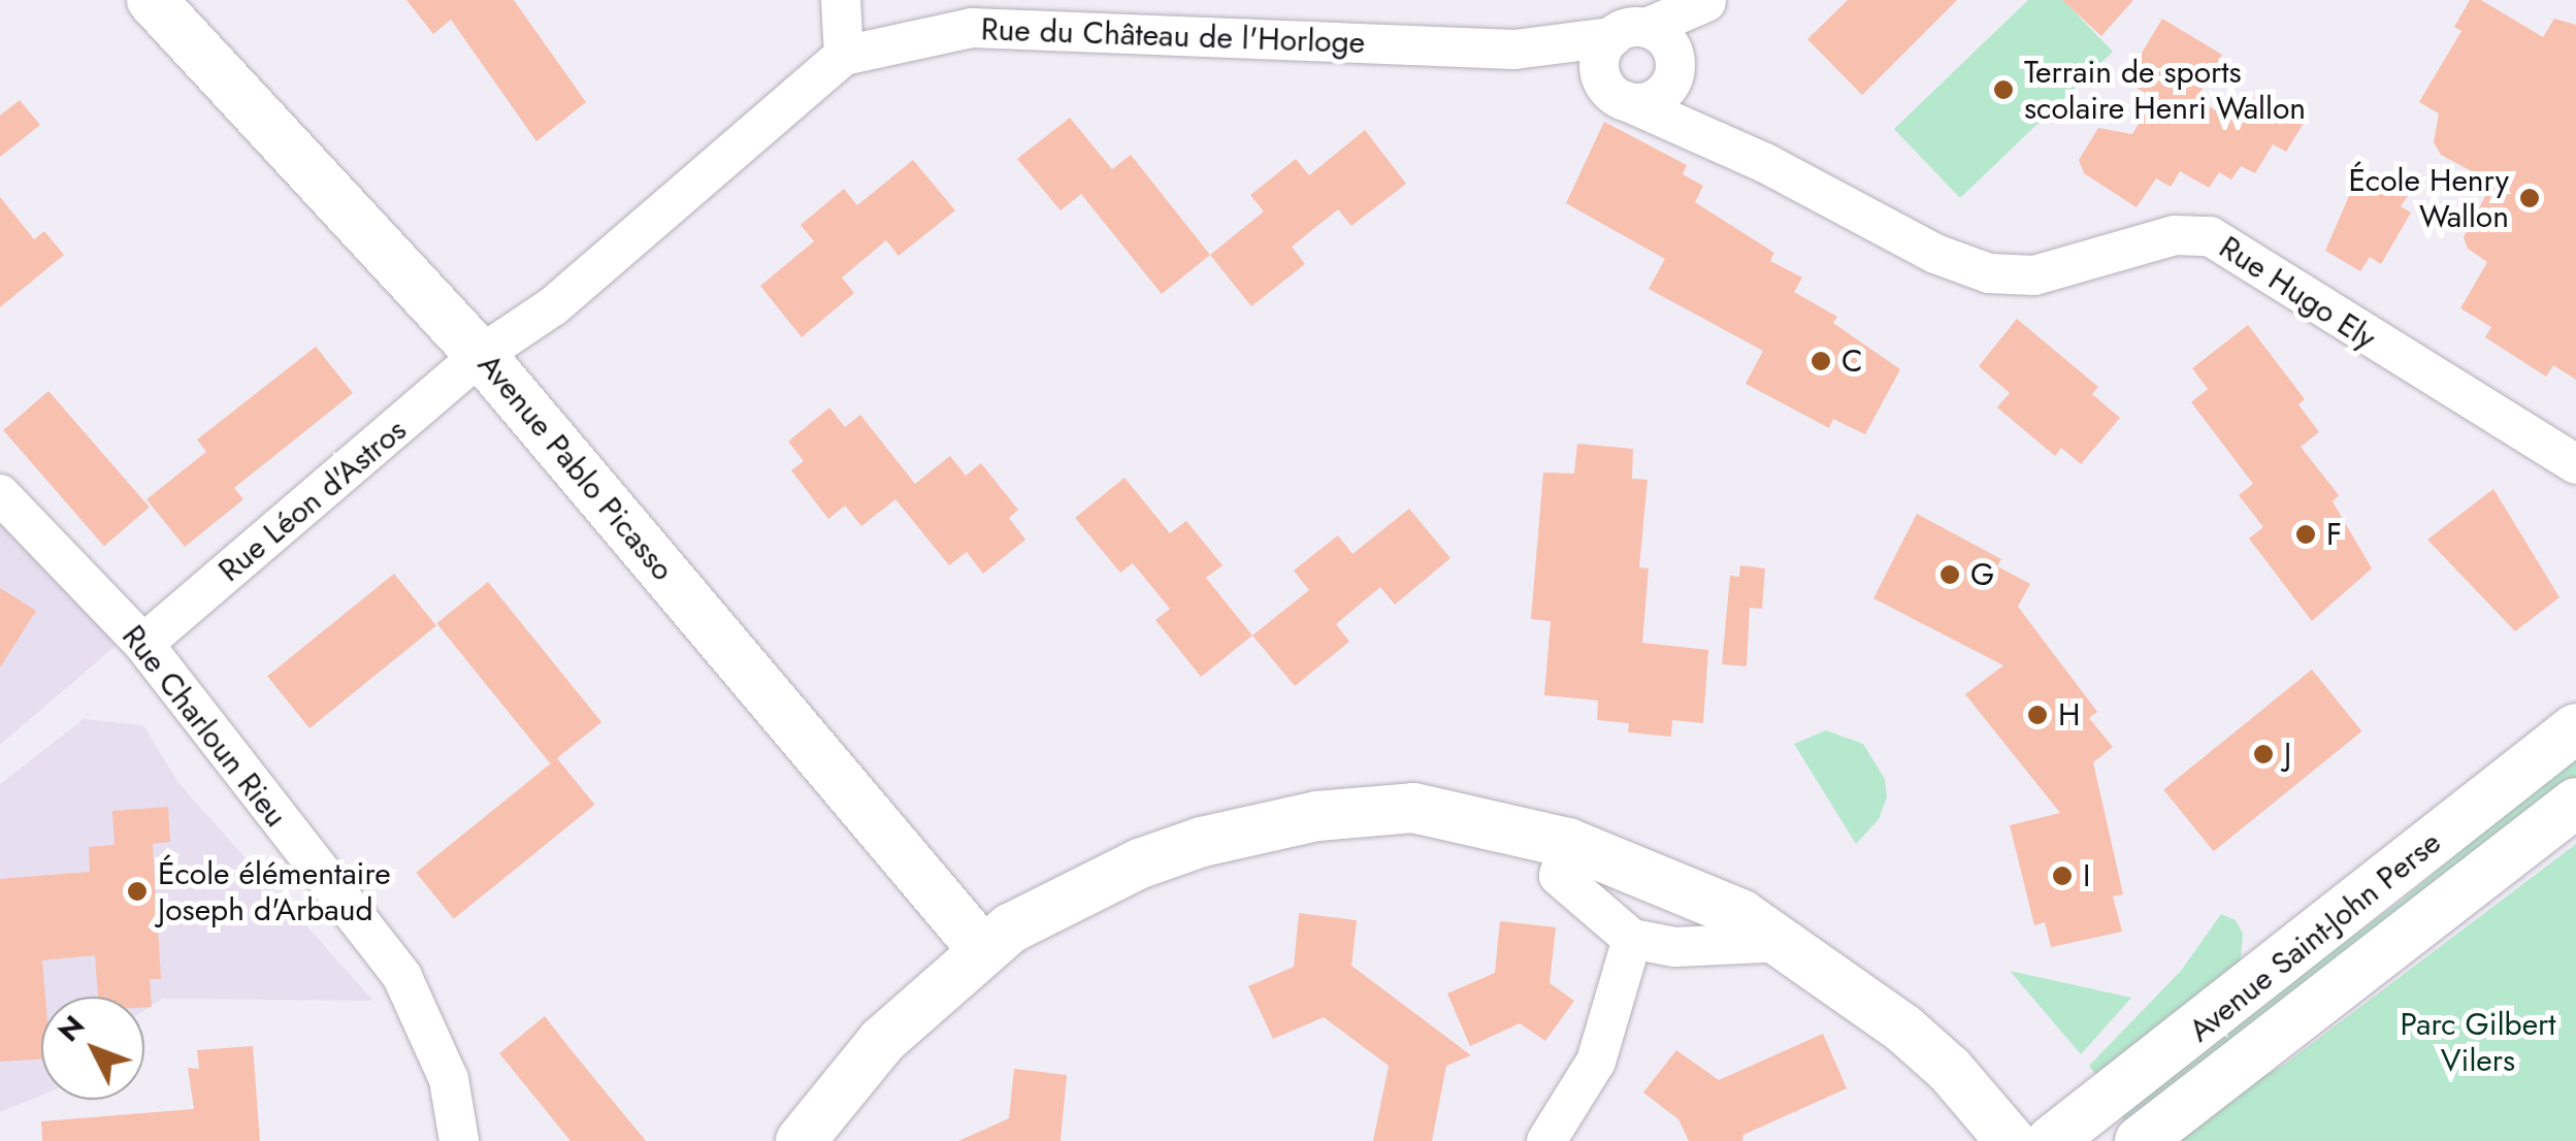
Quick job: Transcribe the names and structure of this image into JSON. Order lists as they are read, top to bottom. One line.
{"streets":{"main road":["Avenue Pablo Picasso","Avenue Saint-John Perse"],"street":["Rue du Château de l'Horloge","Rue Hugo Ely","Rue Léon d'Astros","Rue Charloun Rieu"]},"crossings":[["Rue du Château de l'Horloge","Rue Hugo Ely"],["Rue du Château de l'Horloge","Avenue Pablo Picasso"],["Rue du Château de l'Horloge","Rue Léon d'Astros"],["Avenue Pablo Picasso","Rue Léon d'Astros"],["Rue Léon d'Astros","Rue Charloun Rieu"]],"parks":["Parc Gilbert Vilers"],"places":["Terrain de sports scolaire Henri Wallon","École Henry Wallon","C","F","G","H","J","I","École élémentaire Joseph d'Arbaud"],"north":"top left"}
